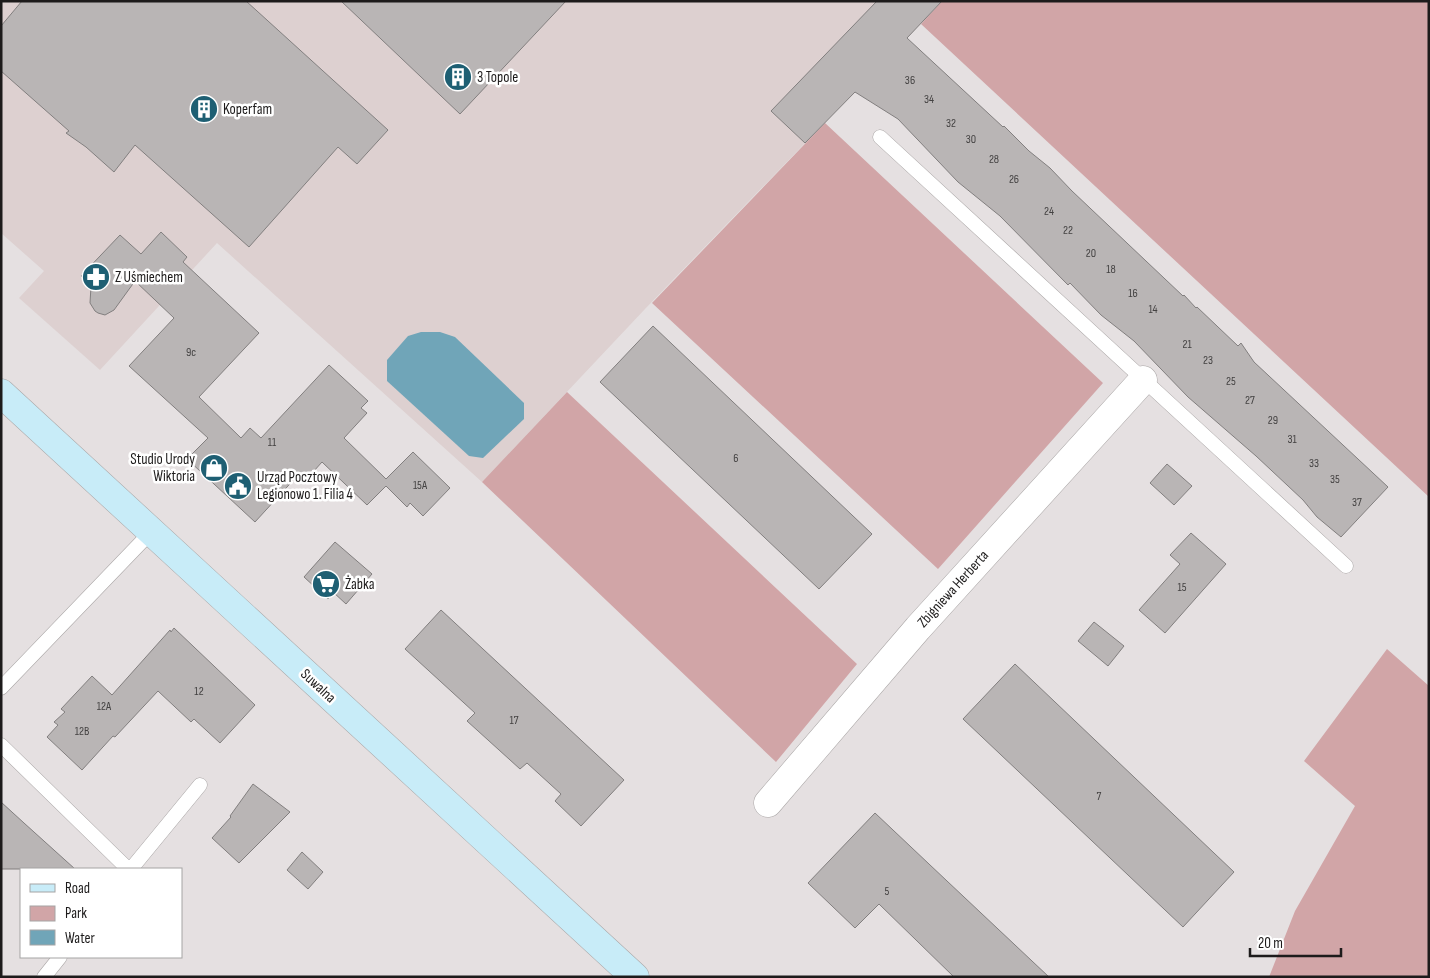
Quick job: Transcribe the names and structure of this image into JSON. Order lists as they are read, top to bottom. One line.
{"streets":{"street":["Zbigniewa Herberta","Suwalna"]},"places":{"building":["3 Topole","Koperfam"],"pharmacy":["Z Uśmiechem"],"shop":["Studio Urody Wiktoria"],"public building":["Urząd Pocztowy Legionowo 1. Filia 4"],"supermarket":["Żabka"]},"house_numbers":["36","34","32","30","28","26","24","22","20","18","16","14","21","9c","23","25","27","29","31","11","6","33","35","15A","37","15","12","12A","17","12B","7","5"],"legend":["Road","Park","Water"],"scale_bar":"20 m"}
